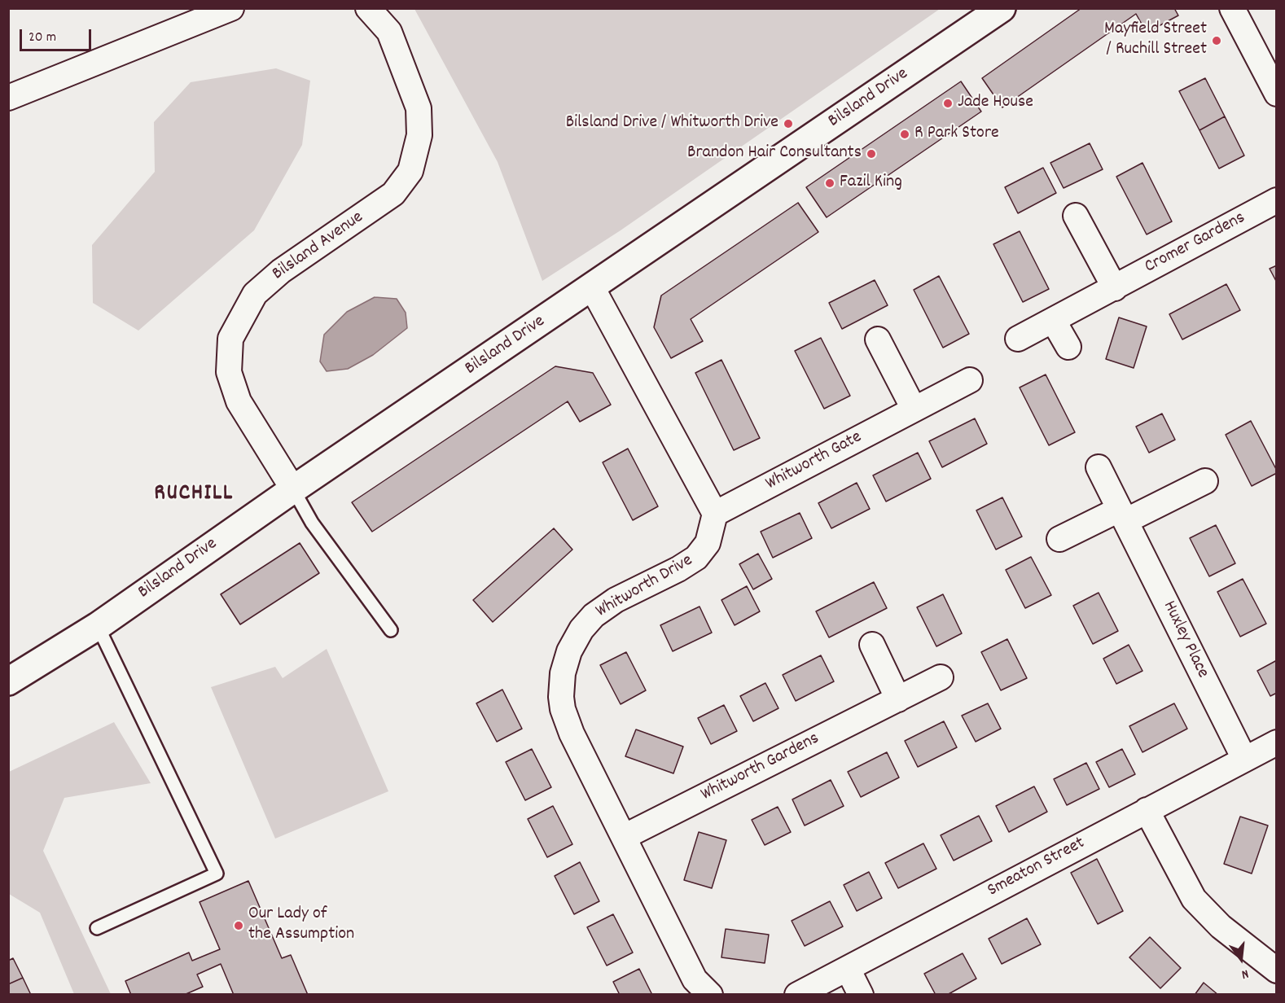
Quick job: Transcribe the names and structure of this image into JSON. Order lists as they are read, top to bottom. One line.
{"streets":{"main road":["Bilsland Drive"],"street":["Cromer Gardens","Bilsland Avenue","Whitworth Gate","Whitworth Drive","Huxley Place","Whitworth Gardens","Smeaton Street"]},"crossings":[["Bilsland Drive","Bilsland Avenue"],["Whitworth Gate","Whitworth Drive"],["Whitworth Drive","Whitworth Gardens"],["Huxley Place","Smeaton Street"]],"districts":["RUCHILL"],"places":["Mayfield Street / Ruchill Street","Jade House","Bilsland Drive / Whitworth Drive","R Park Store","Brandon Hair Consultants","Fazil King","Our Lady of the Assumption"],"scale_bar":"20 m","north":"bottom"}
